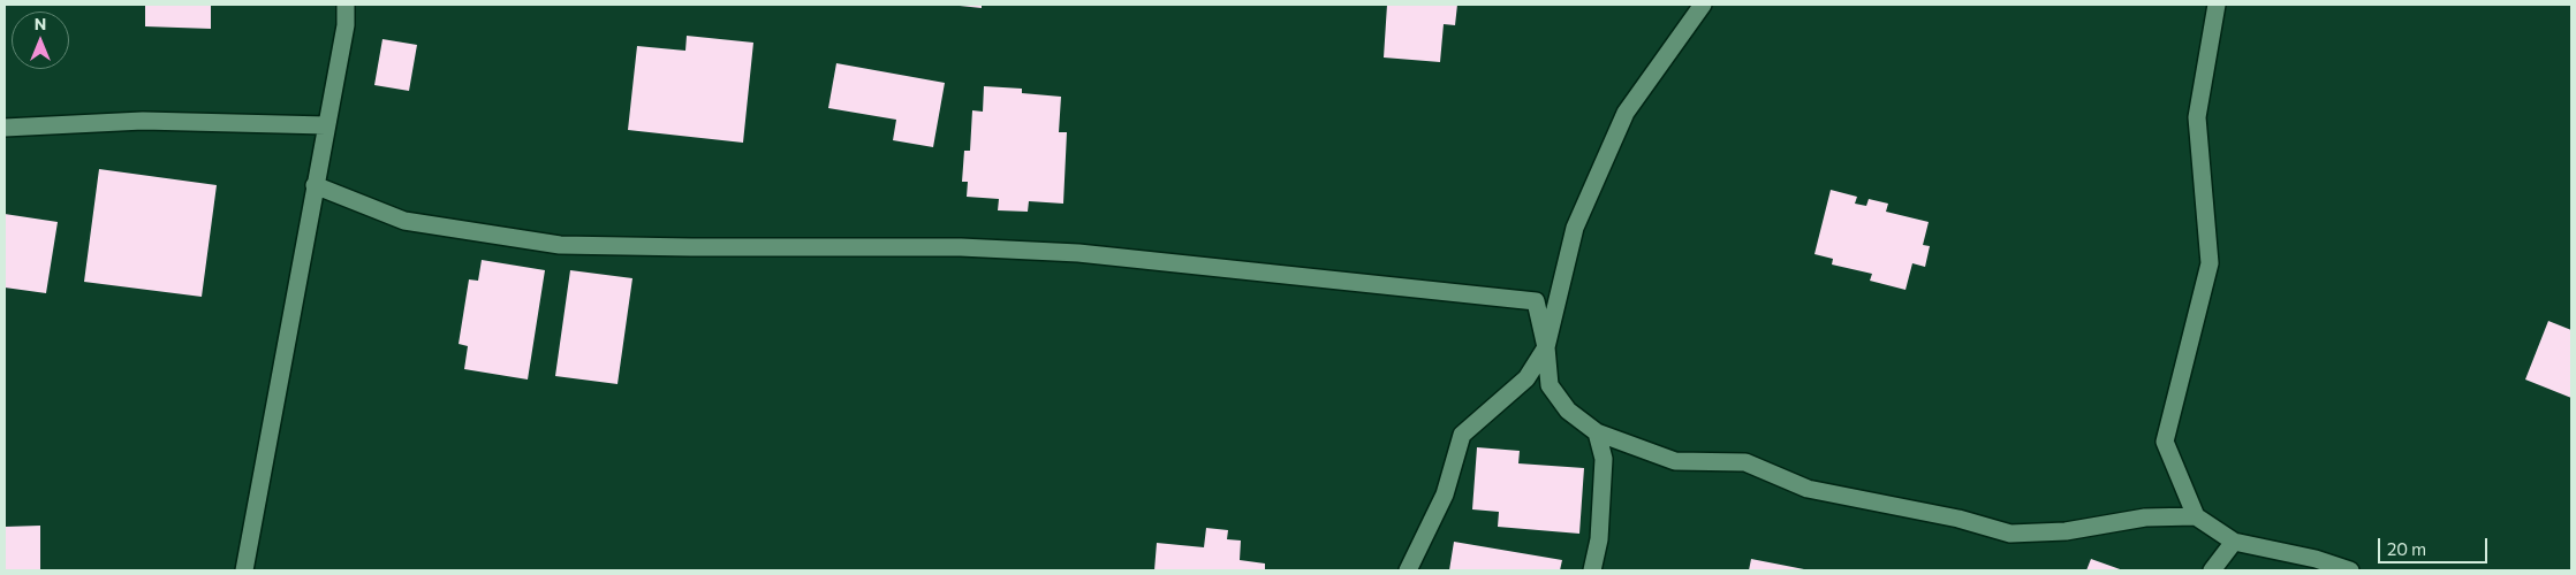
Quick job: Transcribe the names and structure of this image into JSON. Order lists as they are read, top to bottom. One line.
{"scale_bar":"20 m","north":"top"}
